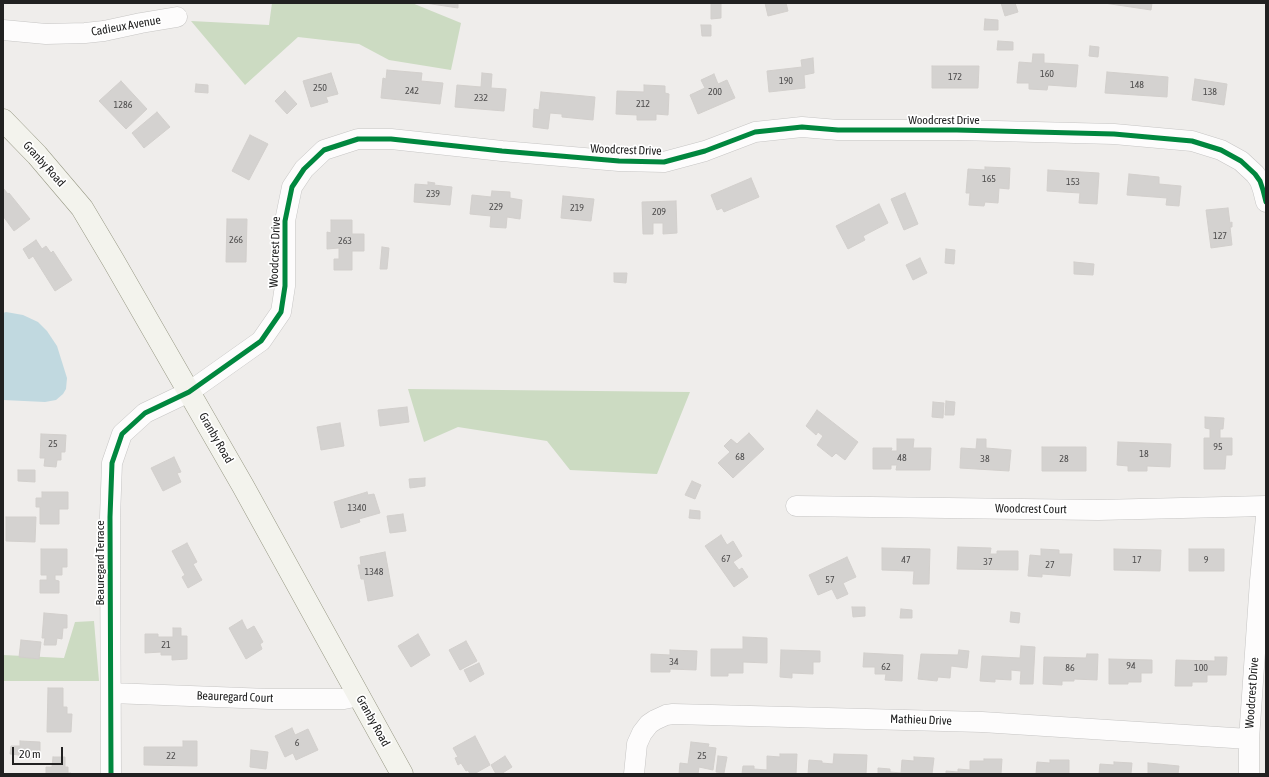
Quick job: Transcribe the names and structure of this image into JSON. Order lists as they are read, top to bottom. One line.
{"streets":{"main road":["Granby Road"],"street":["Cadieux Avenue","Woodcrest Drive","Woodcrest Court","Beauregard Terrace","Beauregard Court","Mathieu Drive"]},"crossings":[["Woodcrest Drive","Granby Road"],["Woodcrest Drive","Beauregard Terrace"],["Woodcrest Drive","Mathieu Drive"],["Granby Road","Beauregard Terrace"],["Granby Road","Beauregard Court"],["Beauregard Terrace","Beauregard Court"]],"house_numbers":["160","172","190","148","250","242","200","138","232","212","1286","165","153","239","229","219","209","127","266","263","25","95","18","68","48","38","28","1340","67","47","17","9","37","27","1348","57","21","34","94","62","86","100","6","22","25"],"scale_bar":"20 m"}
